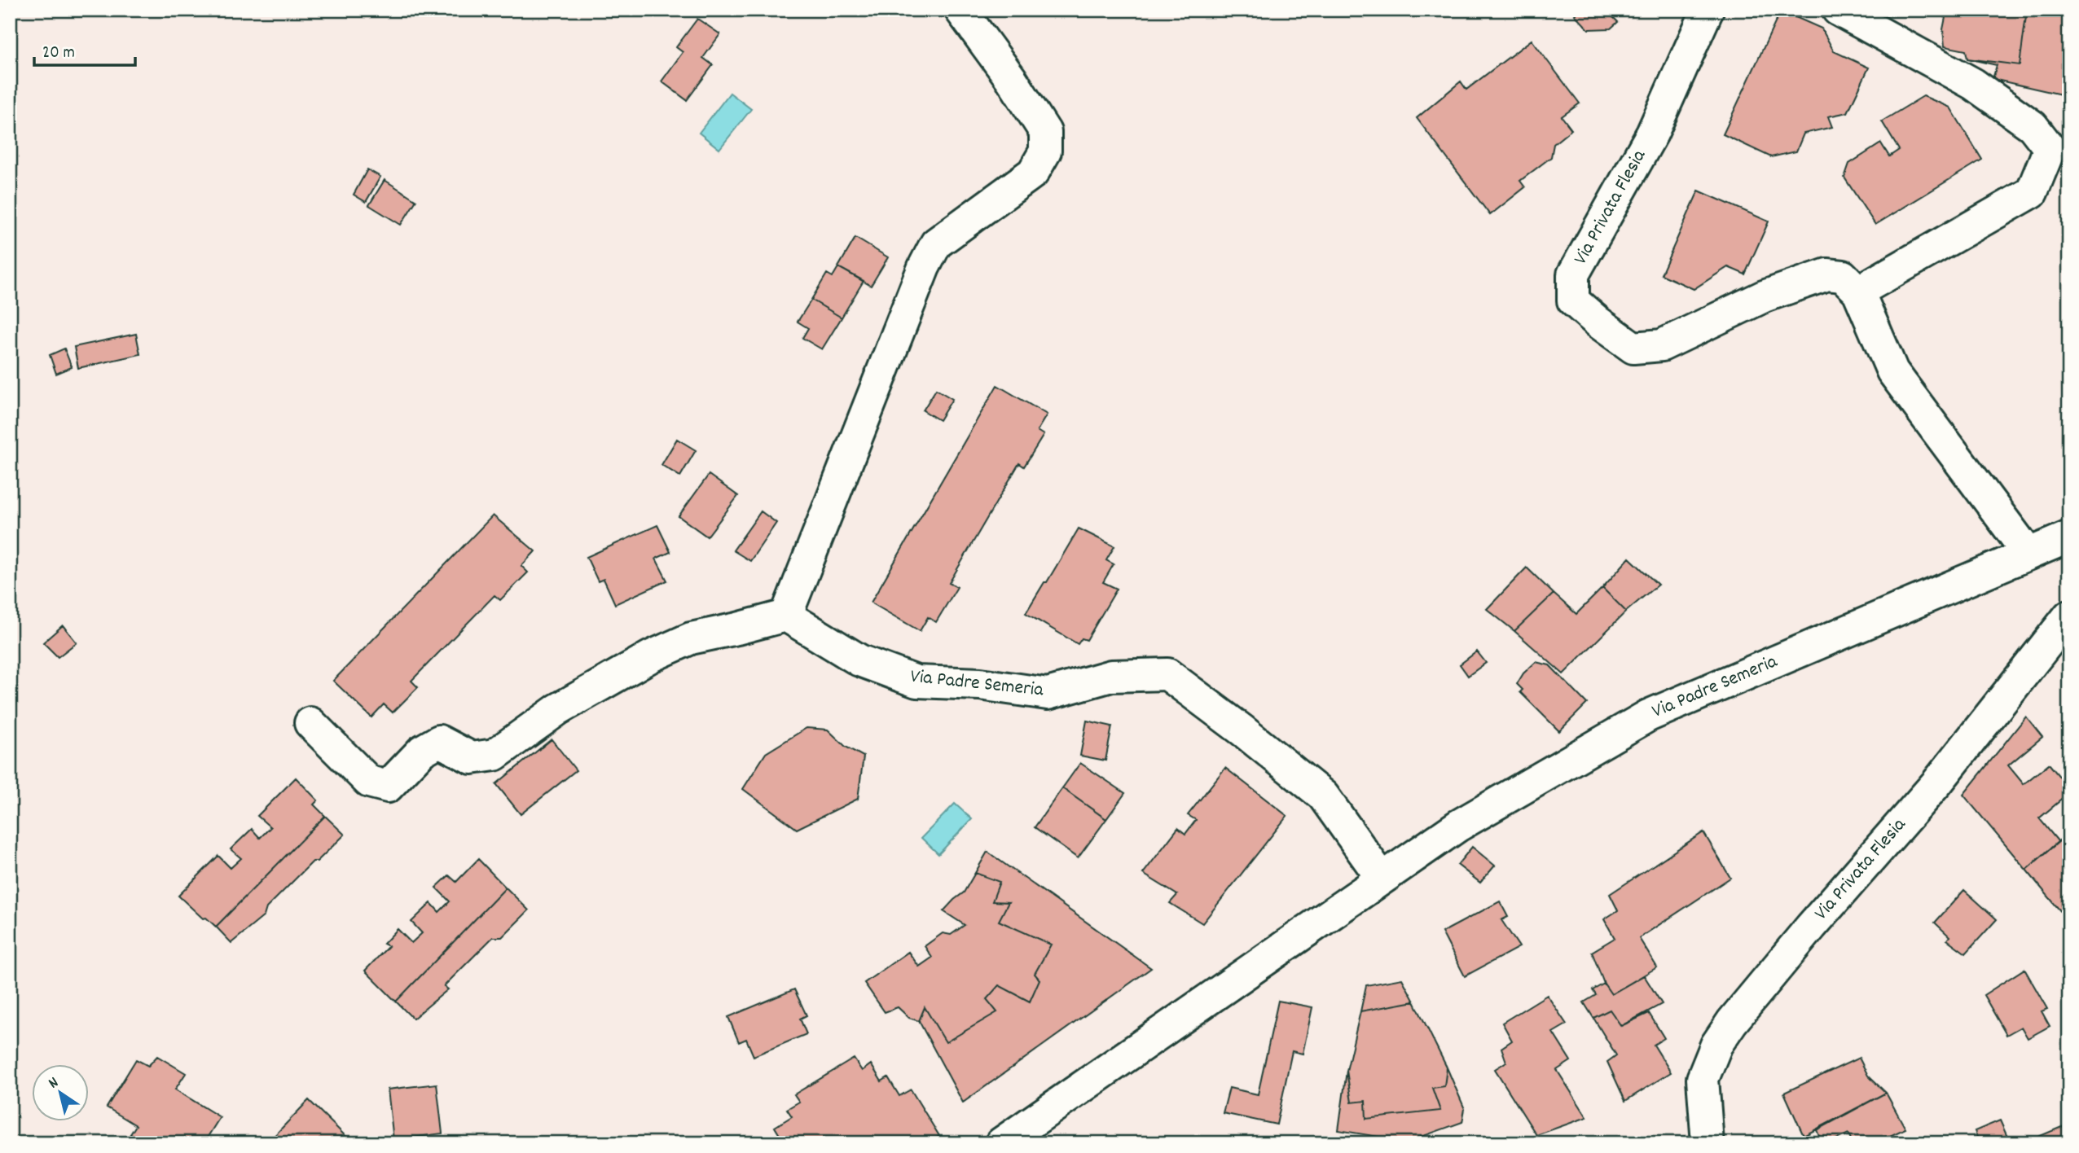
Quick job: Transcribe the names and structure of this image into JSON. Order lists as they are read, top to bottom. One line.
{"streets":{"street":["Via Privata Flesia","Via Padre Semeria"]},"scale_bar":"20 m","north":"top left"}
